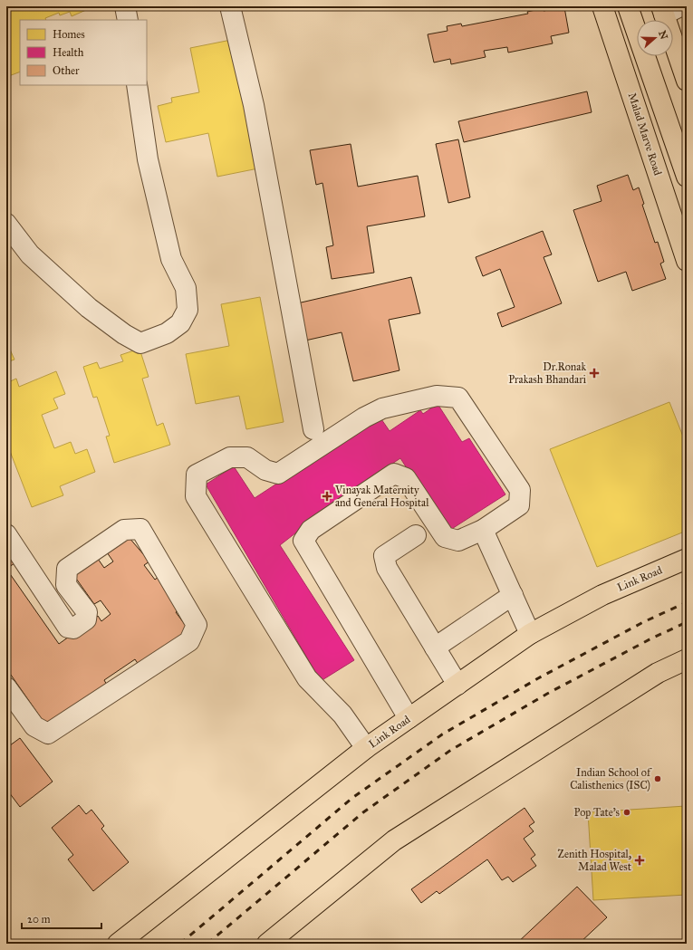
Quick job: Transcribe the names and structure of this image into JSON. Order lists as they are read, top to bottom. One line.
{"streets":{"main road":["Malad Marve Road","Link Road"]},"places":{"health":["Dr.Ronak Prakash Bhandari","Vinayak Maternity and General Hospital","Zenith Hospital, Malad West"],"other":["Indian School of Calisthenics (ISC)","Pop Tate's"]},"legend":["Homes","Health","Other"],"scale_bar":"20 m","north":"right"}
